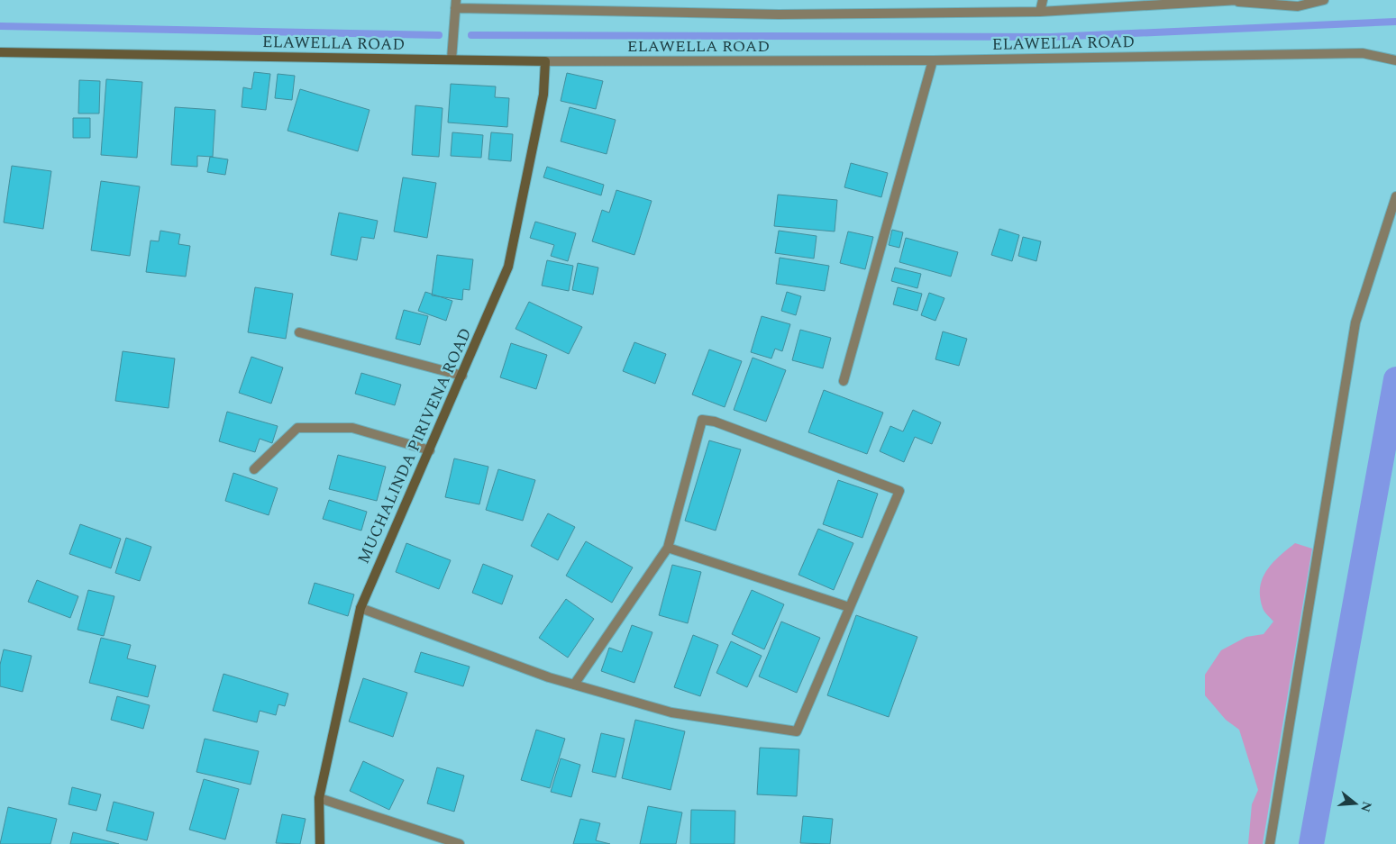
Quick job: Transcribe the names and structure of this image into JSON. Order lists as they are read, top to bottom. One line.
{"streets":{"street":["ELAWELLA ROAD","MUCHALINDA PIRIVENA ROAD"]},"crossings":[["ELAWELLA ROAD","MUCHALINDA PIRIVENA ROAD"]],"north":"right"}
